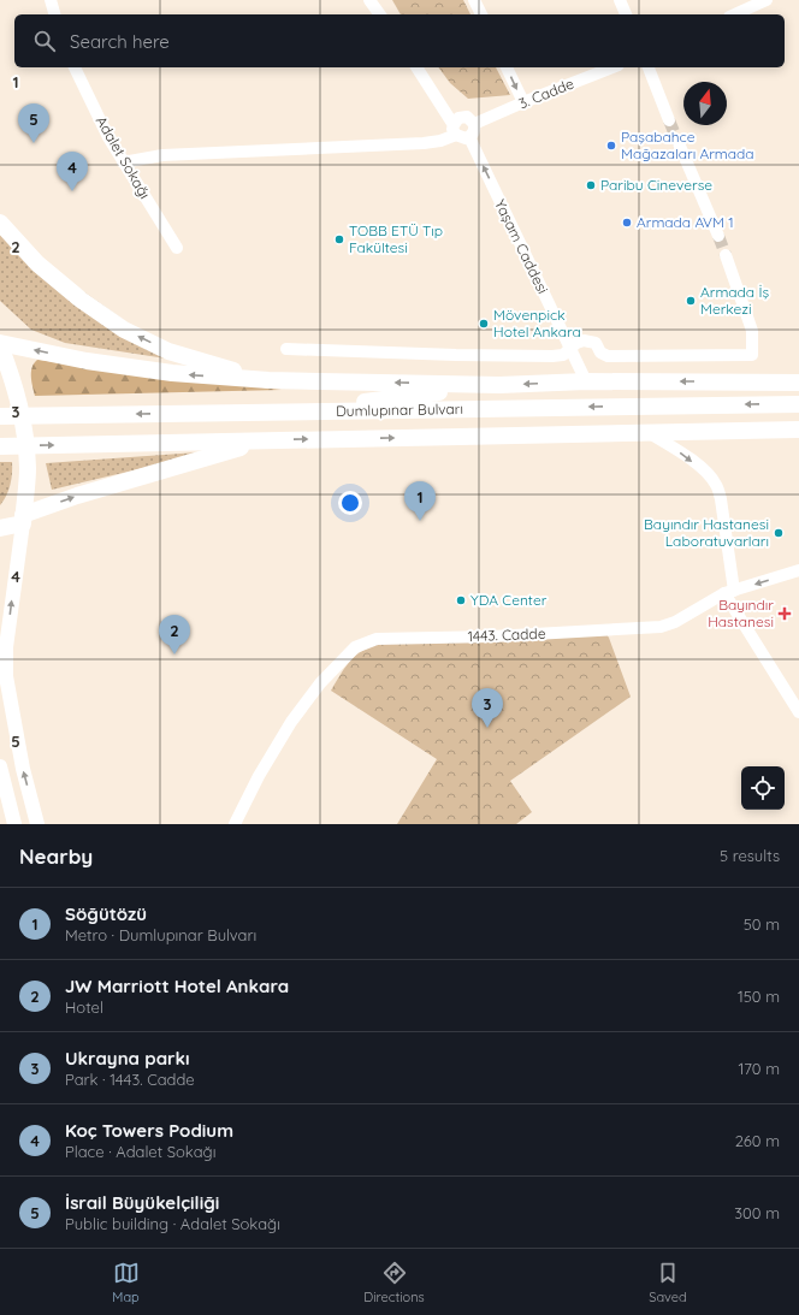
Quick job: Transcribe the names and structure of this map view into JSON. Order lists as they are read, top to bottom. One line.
{"streets":{"highway":["Dumlupınar Bulvarı"],"street":["3. Cadde","Adalet Sokağı","Yaşam Caddesi","1443. Cadde"]},"one_way":["Yaşam Caddesi"],"places":{"other":["Paşabahce Mağazaları Armada","Paribu Cineverse","Armada AVM 1","TOBB ETÜ Tıp Fakültesi","Armada İş Merkezi","Mövenpick Hotel Ankara","Bayındır Hastanesi Laboratuvarları","YDA Center"],"health":["Bayındır Hastanesi"]},"north":"top","page":{"search":"Search here","pins":["5","4","1","2","3"],"heading":["Nearby","5 results"],"list":[{"mark":"1","name":"Söğütözü","note":"Metro · Dumlupınar Bulvarı","value":"50 m"},{"mark":"2","name":"JW Marriott Hotel Ankara","note":"Hotel","value":"150 m"},{"mark":"3","name":"Ukrayna parkı","note":"Park · 1443. Cadde","value":"170 m"},{"mark":"4","name":"Koç Towers Podium","note":"Place · Adalet Sokağı","value":"260 m"},{"mark":"5","name":"İsrail Büyükelçiliği","note":"Public building · Adalet Sokağı","value":"300 m"}],"nav":["Map","Directions","Saved"]},"grid":{"rows":["1","2","3","4","5"]}}
